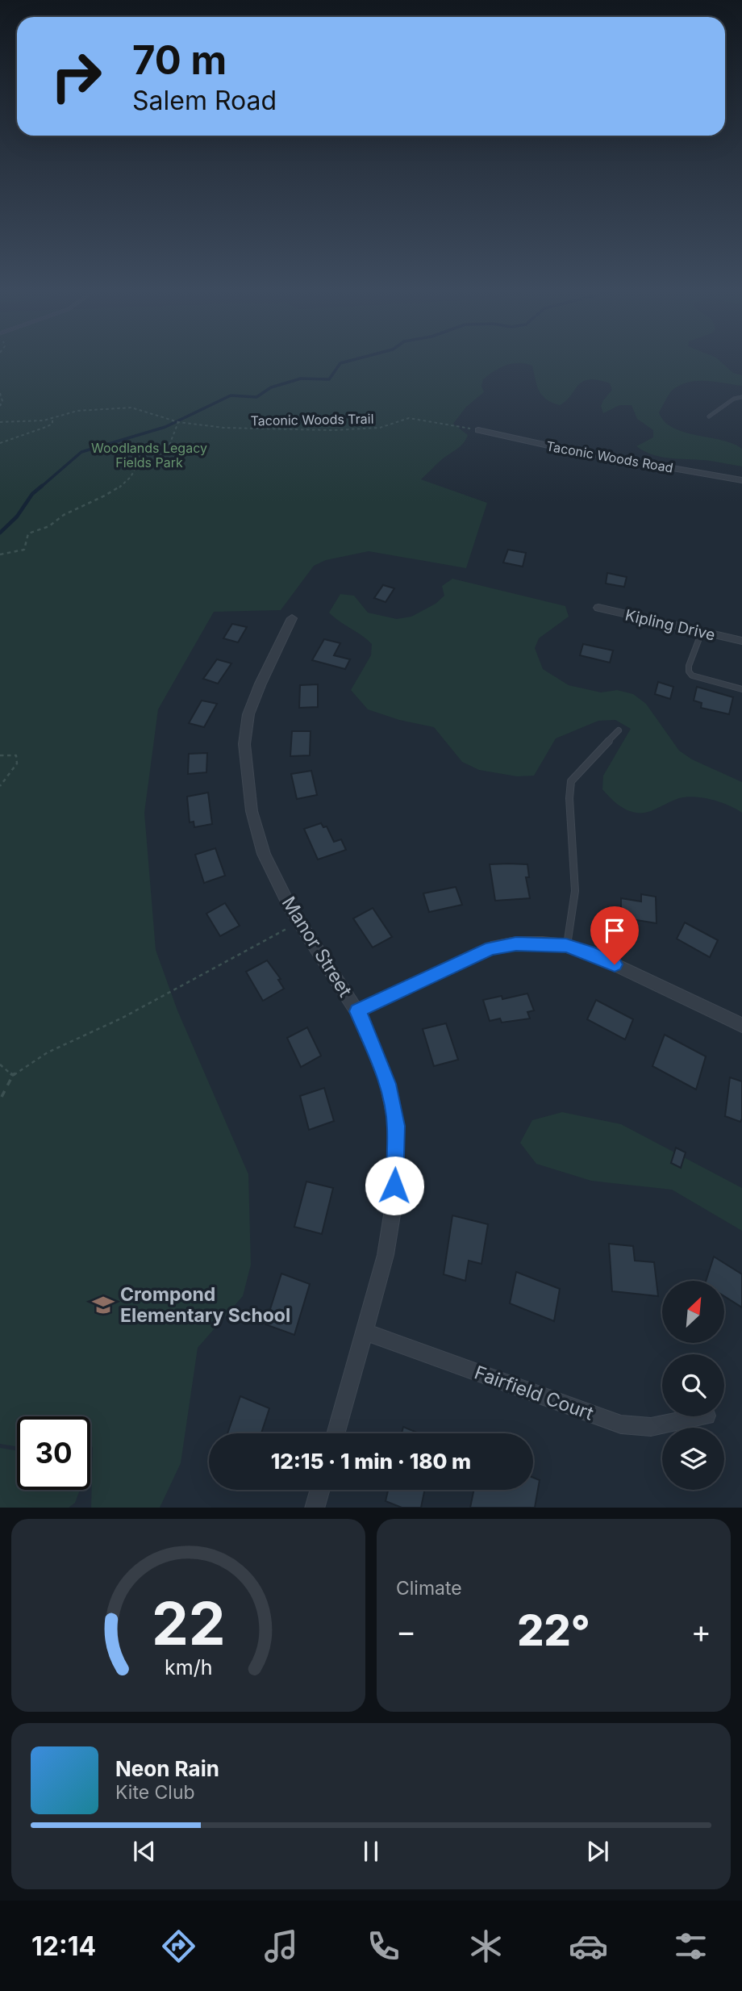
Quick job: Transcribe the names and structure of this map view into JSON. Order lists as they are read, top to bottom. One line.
{"streets":{"street":["Taconic Woods Road","Kipling Drive","Manor Street","Fairfield Court"],"path":["Taconic Woods Trail"]},"crossings":[["Taconic Woods Trail","Taconic Woods Road"],["Manor Street","Fairfield Court"]],"parks":["Woodlands Legacy Fields Park"],"places":{"school or university":["Crompond Elementary School"]},"north":"top right","page":{"turn":["70 m","Salem Road"],"limit":"30","trip":"12:15 · 1 min · 180 m","tile":"Climate","heat":["−","22°","+"],"song":["Neon Rain","Kite Club"],"tabs":"12:14","gauge":["22","km/h"]}}
